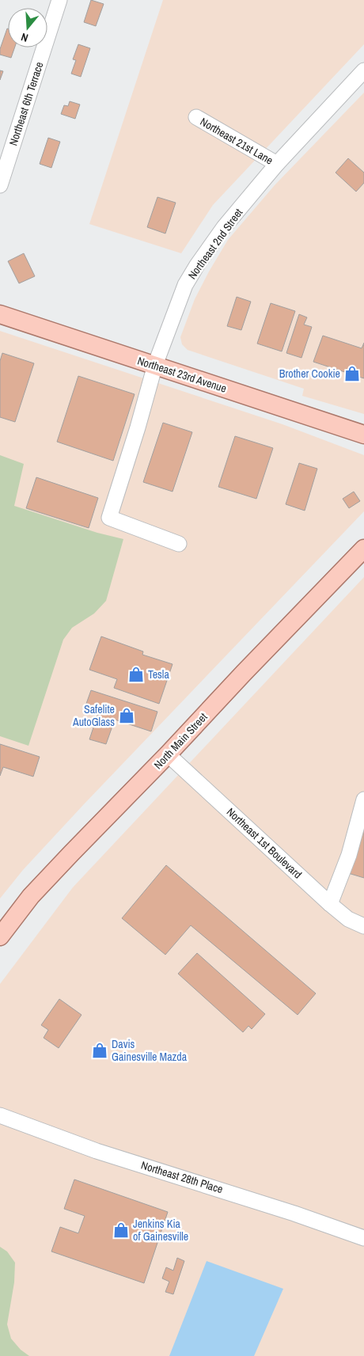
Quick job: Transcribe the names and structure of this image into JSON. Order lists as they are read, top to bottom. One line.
{"streets":{"main road":["Northeast 23rd Avenue","North Main Street"],"street":["Northeast 6th Terrace","Northeast 21st Lane","Northeast 2nd Street","Northeast 1st Boulevard","Northeast 28th Place"]},"crossings":[["Northeast 21st Lane","Northeast 2nd Street"],["Northeast 2nd Street","Northeast 23rd Avenue"],["North Main Street","Northeast 1st Boulevard"]],"places":{"shop":["Brother Cookie","Tesla","Safelite AutoGlass","Davis Gainesville Mazda","Jenkins Kia of Gainesville"]},"north":"bottom"}
